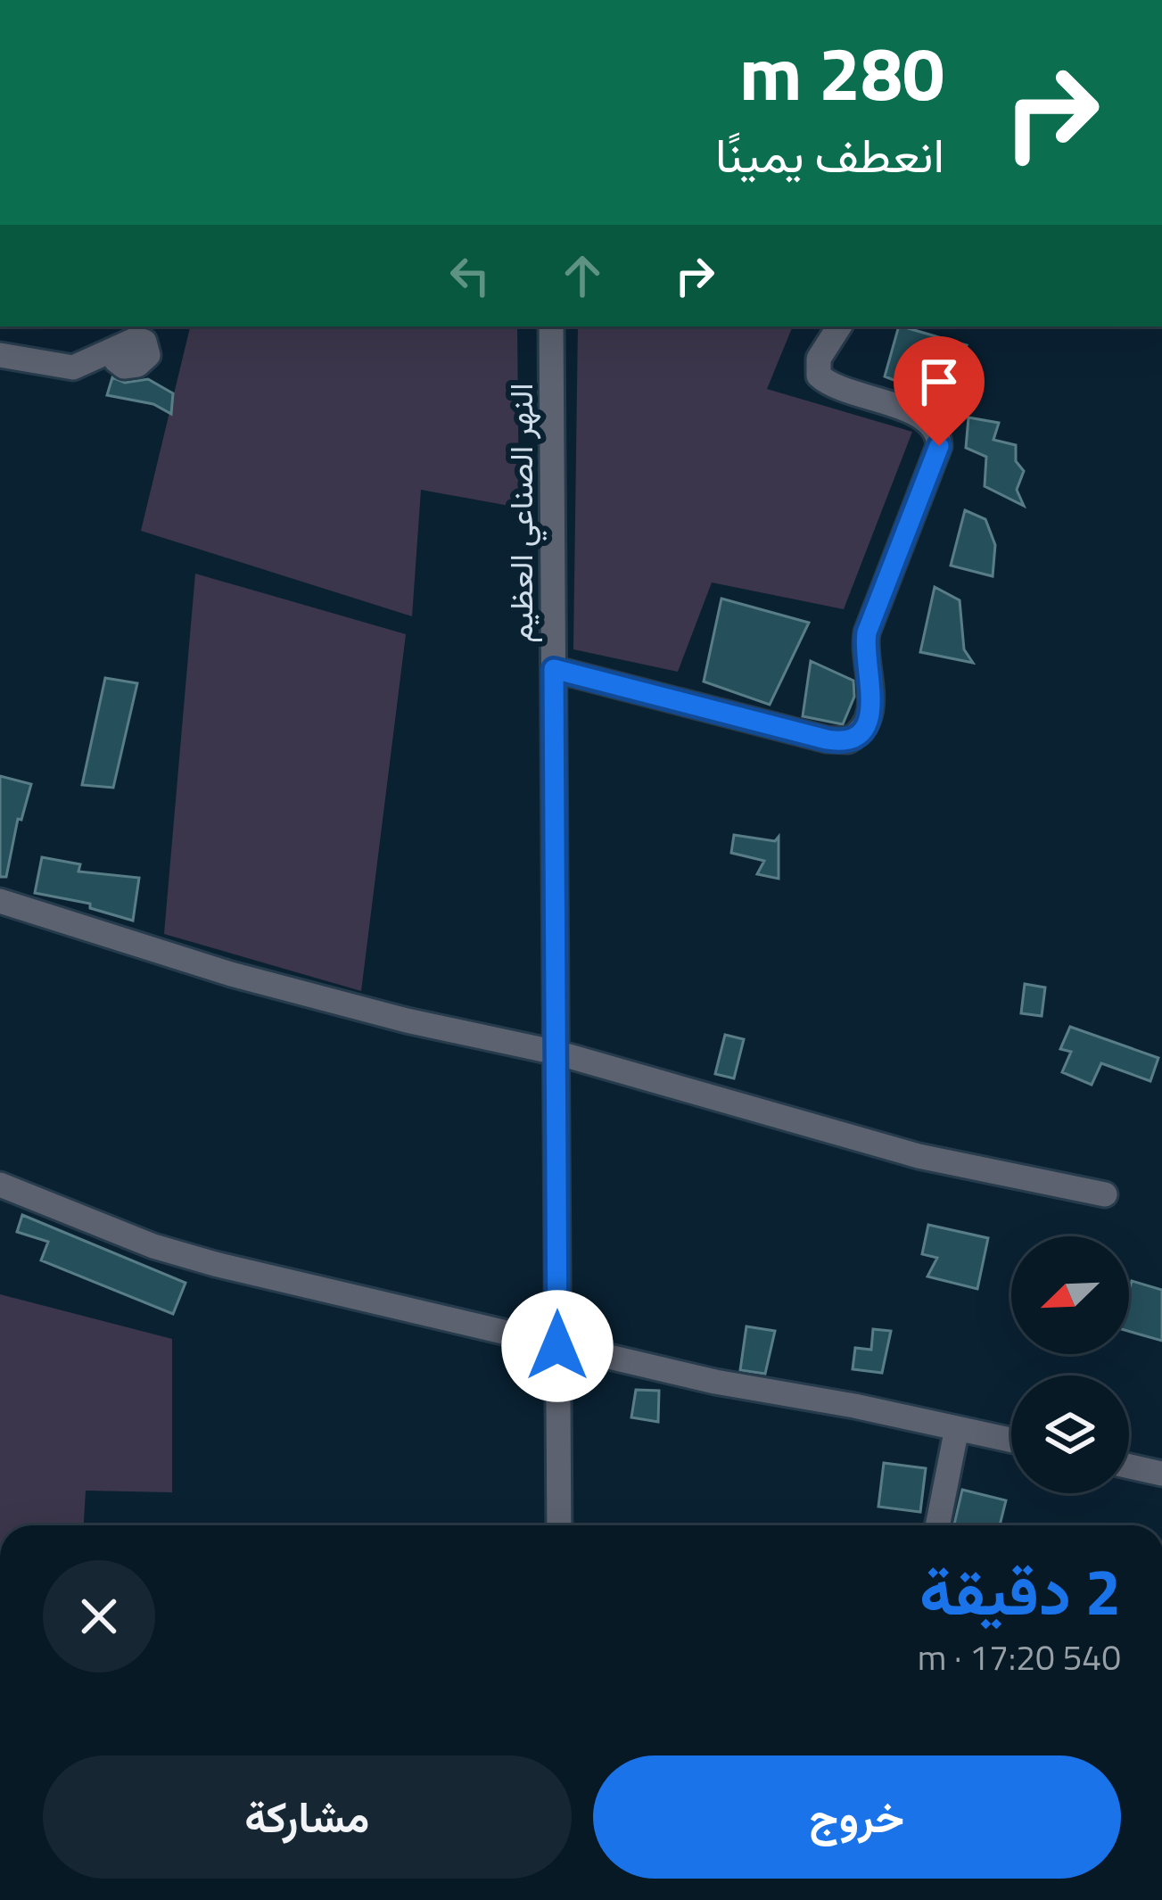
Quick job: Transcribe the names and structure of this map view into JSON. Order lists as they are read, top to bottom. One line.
{"streets":{"street":["النهر الصناعي العظيم"]},"north":"bottom left","page":{"turn":["280 m","انعطف يمينًا"],"heading":["2 دقيقة","540 m · 17:20"],"buttons":["خروج","مشاركة"]}}
